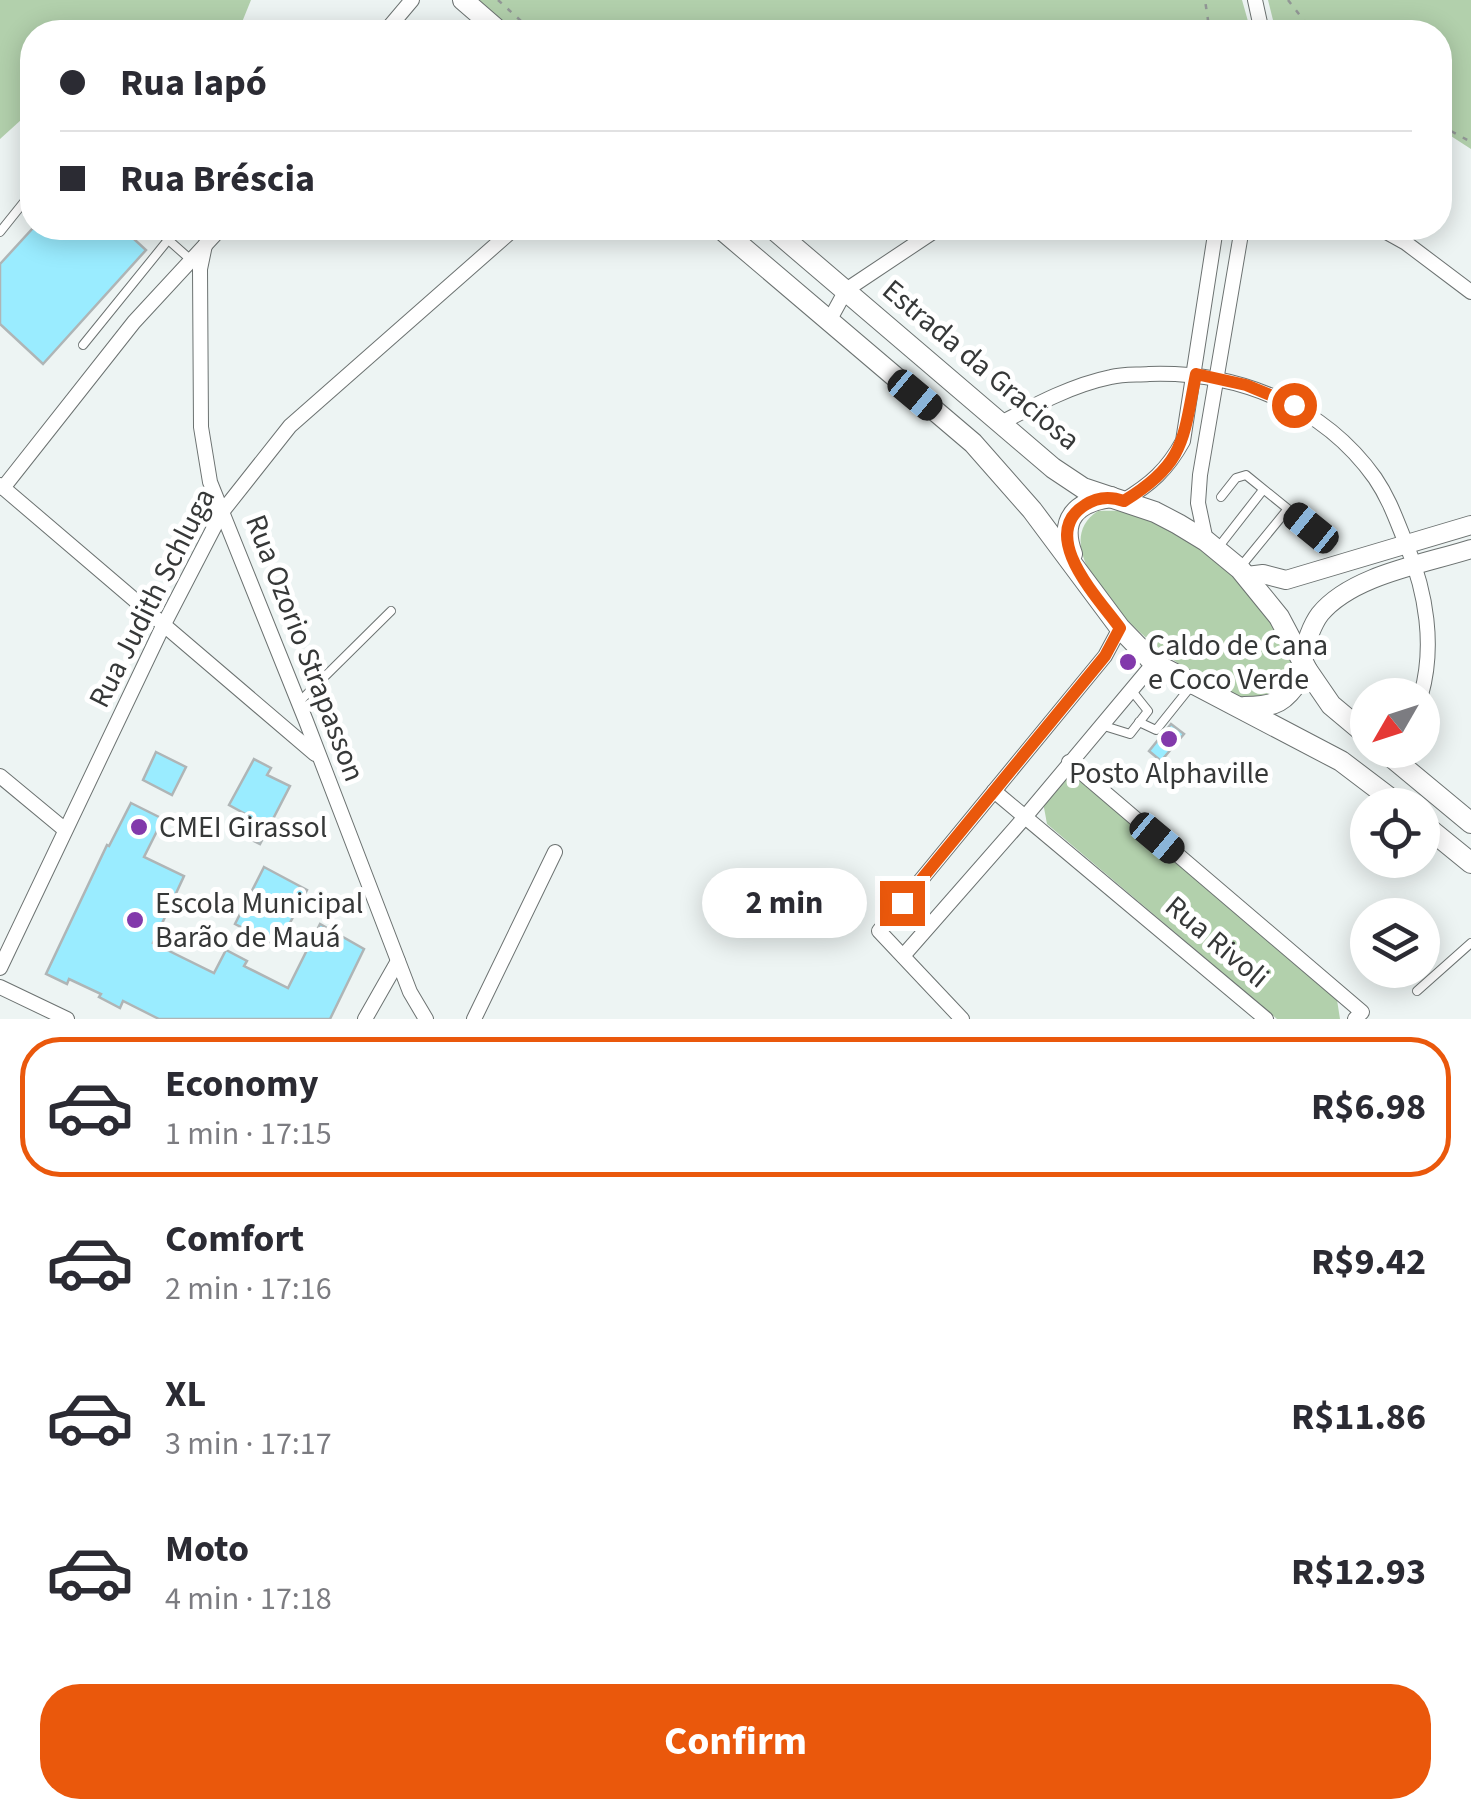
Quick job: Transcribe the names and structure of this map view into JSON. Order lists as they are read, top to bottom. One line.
{"streets":{"main road":["Estrada da Graciosa"],"street":["Rua Judith Schluga","Rua Ozorio Strapasson","Rua Rivoli"]},"crossings":[["Rua Judith Schluga","Rua Ozorio Strapasson"]],"places":["Caldo de Cana e Coco Verde","Posto Alphaville","CMEI Girassol","Escola Municipal Barão de Mauá"],"north":"bottom left","page":{"banner":["Rua Iapó","Rua Bréscia"],"bubble":"2 min","list":[{"name":"Economy","note":"1 min · 17:15","value":"R$6.98"},{"name":"Comfort","note":"2 min · 17:16","value":"R$9.42"},{"name":"XL","note":"3 min · 17:17","value":"R$11.86"},{"name":"Moto","note":"4 min · 17:18","value":"R$12.93"}],"buttons":"Confirm"}}
